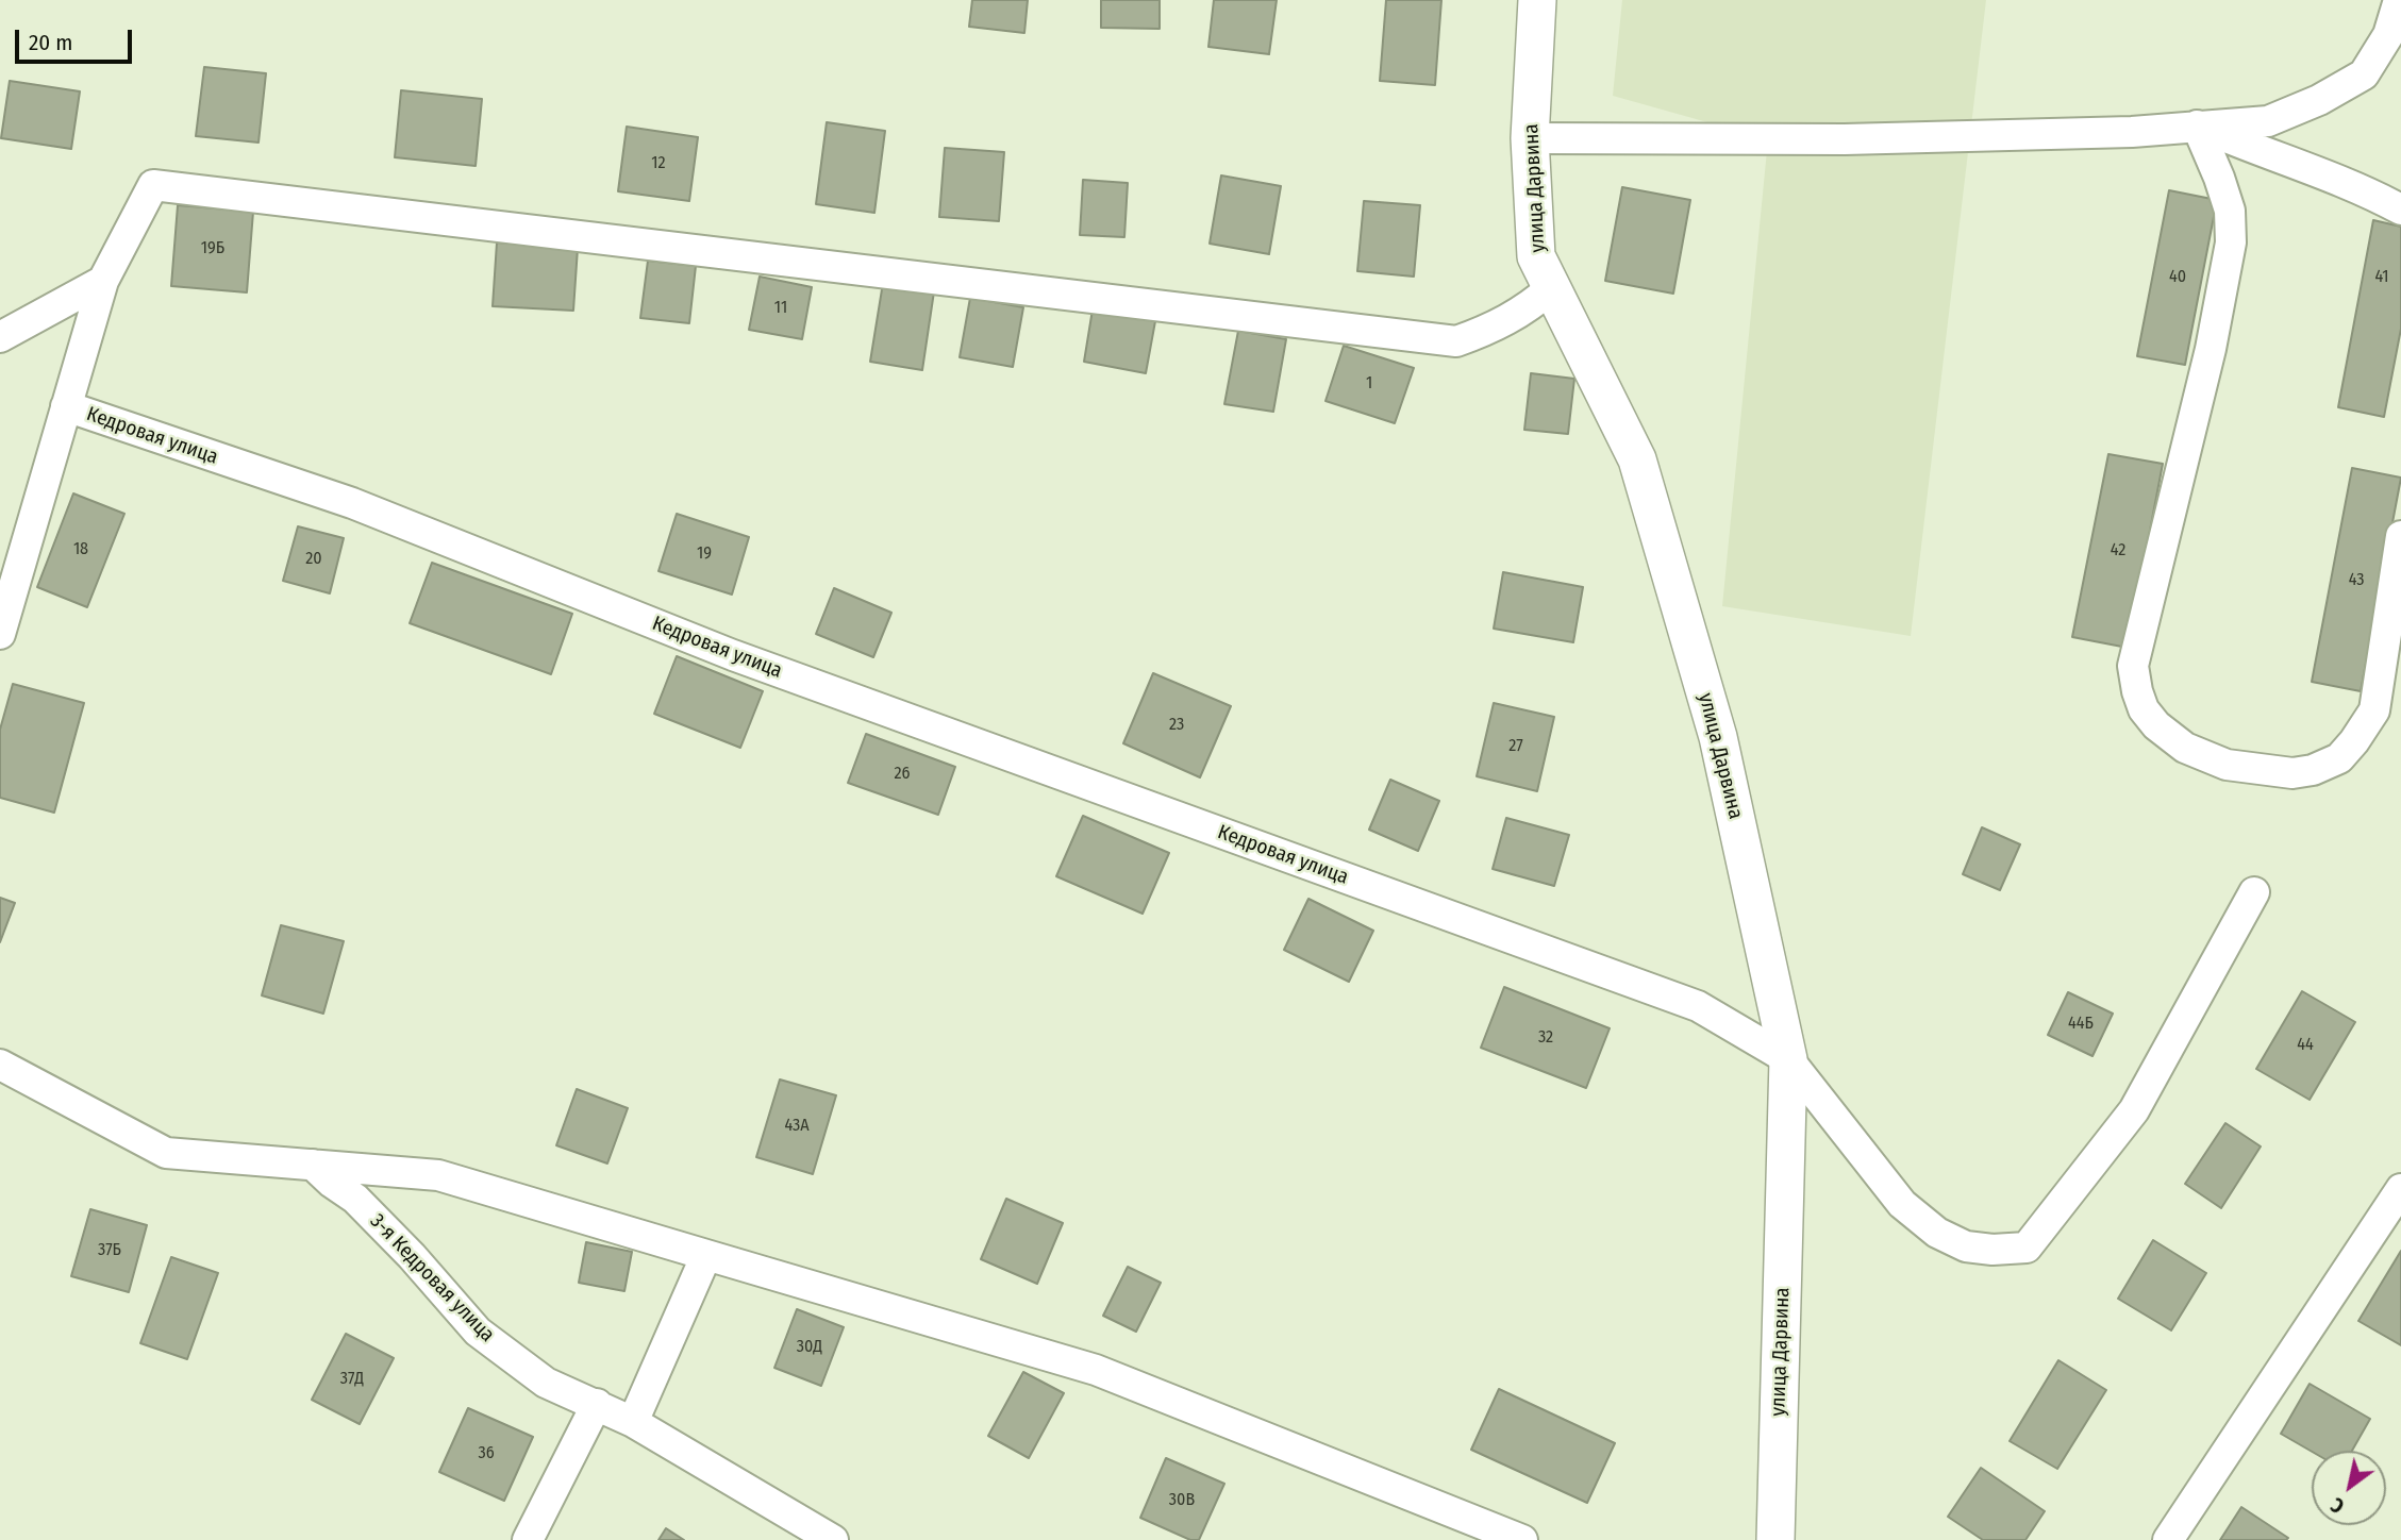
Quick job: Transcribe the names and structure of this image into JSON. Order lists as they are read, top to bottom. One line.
{"streets":{"street":["улица Дарвина","Кедровая улица","3-я Кедровая улица"]},"crossings":[["улица Дарвина","Кедровая улица"]],"house_numbers":["12","19Б","40","41","11","1","18","42","19","20","43","23","27","26","44Б","32","44","43А","37Б","30Д","37Д","36","30В"],"scale_bar":"20 m","north":"bottom left"}
